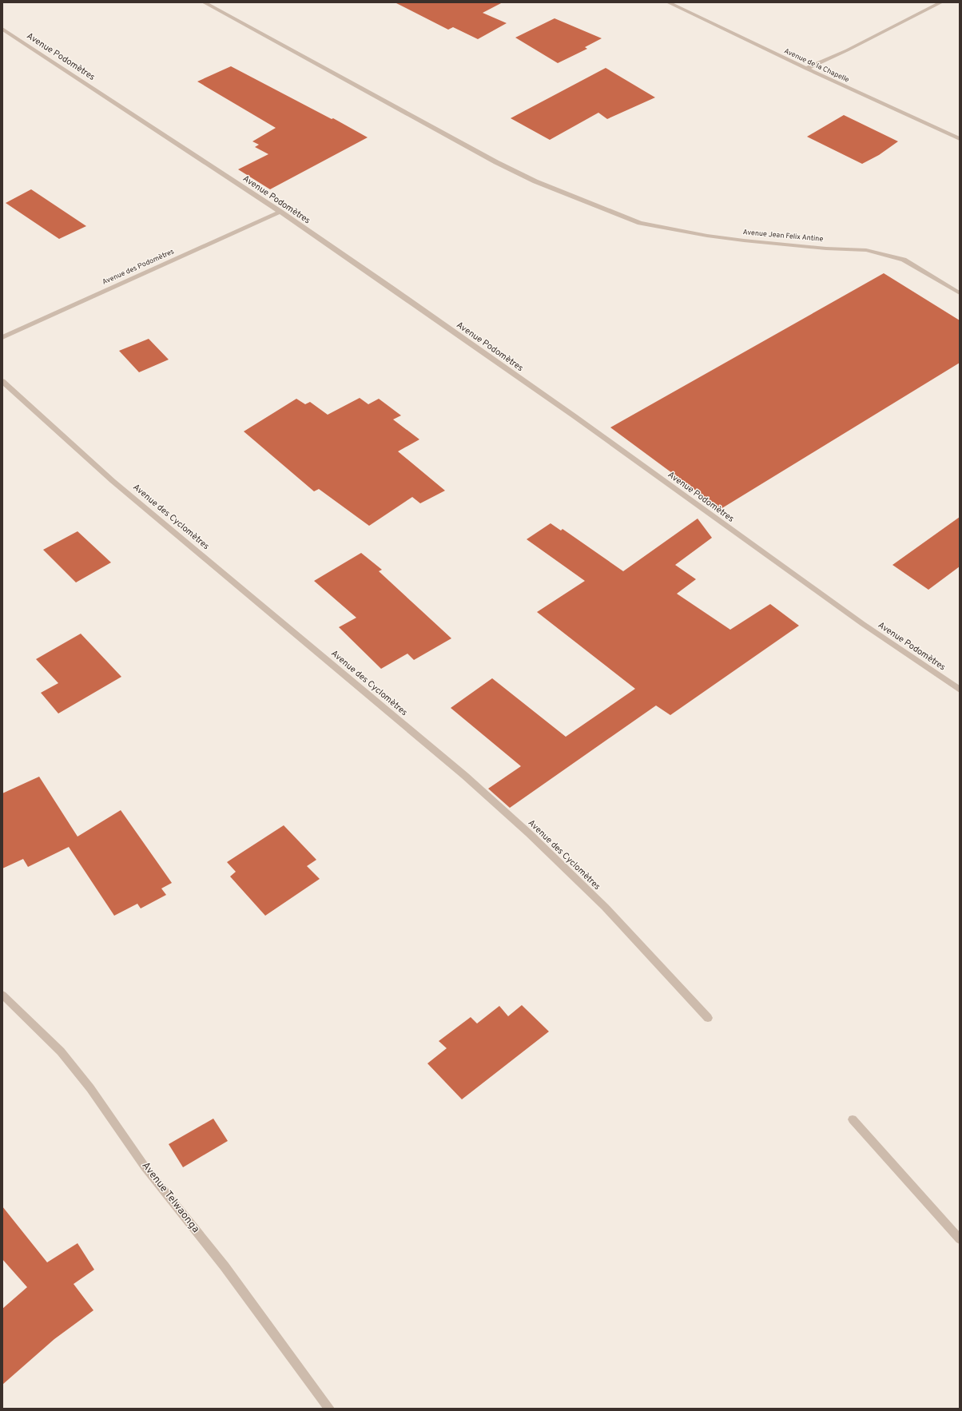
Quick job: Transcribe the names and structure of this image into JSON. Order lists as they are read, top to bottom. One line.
{"streets":{"street":["Avenue Podomètres","Avenue de la Chapelle","Avenue Jean Felix Antine","Avenue des Podomètres","Avenue des Cyclomètres","Avenue Telwaonga"]},"crossings":[["Avenue Podomètres","Avenue des Podomètres"]]}
